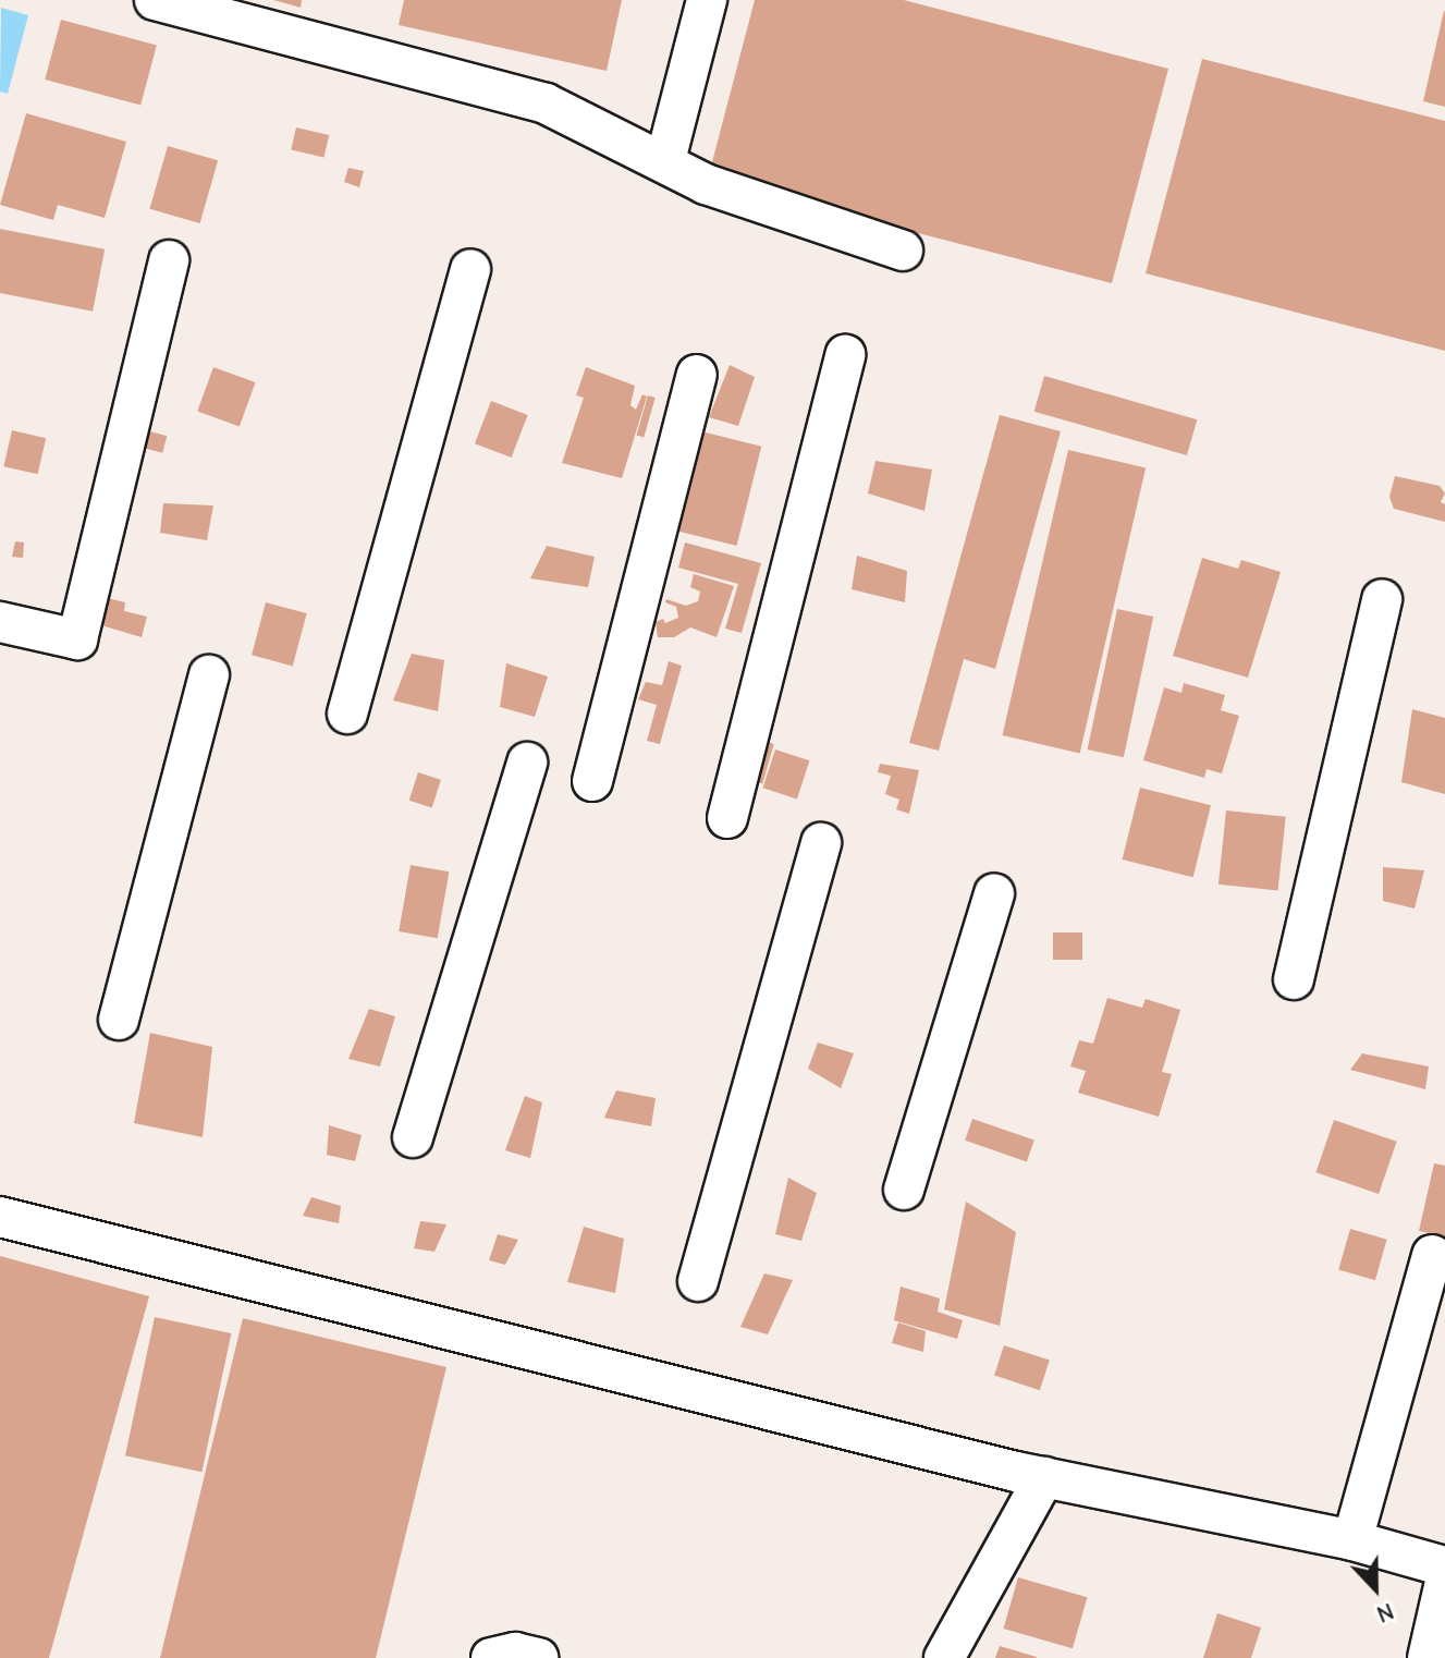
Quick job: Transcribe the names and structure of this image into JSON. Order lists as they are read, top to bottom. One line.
{"north":"bottom"}
